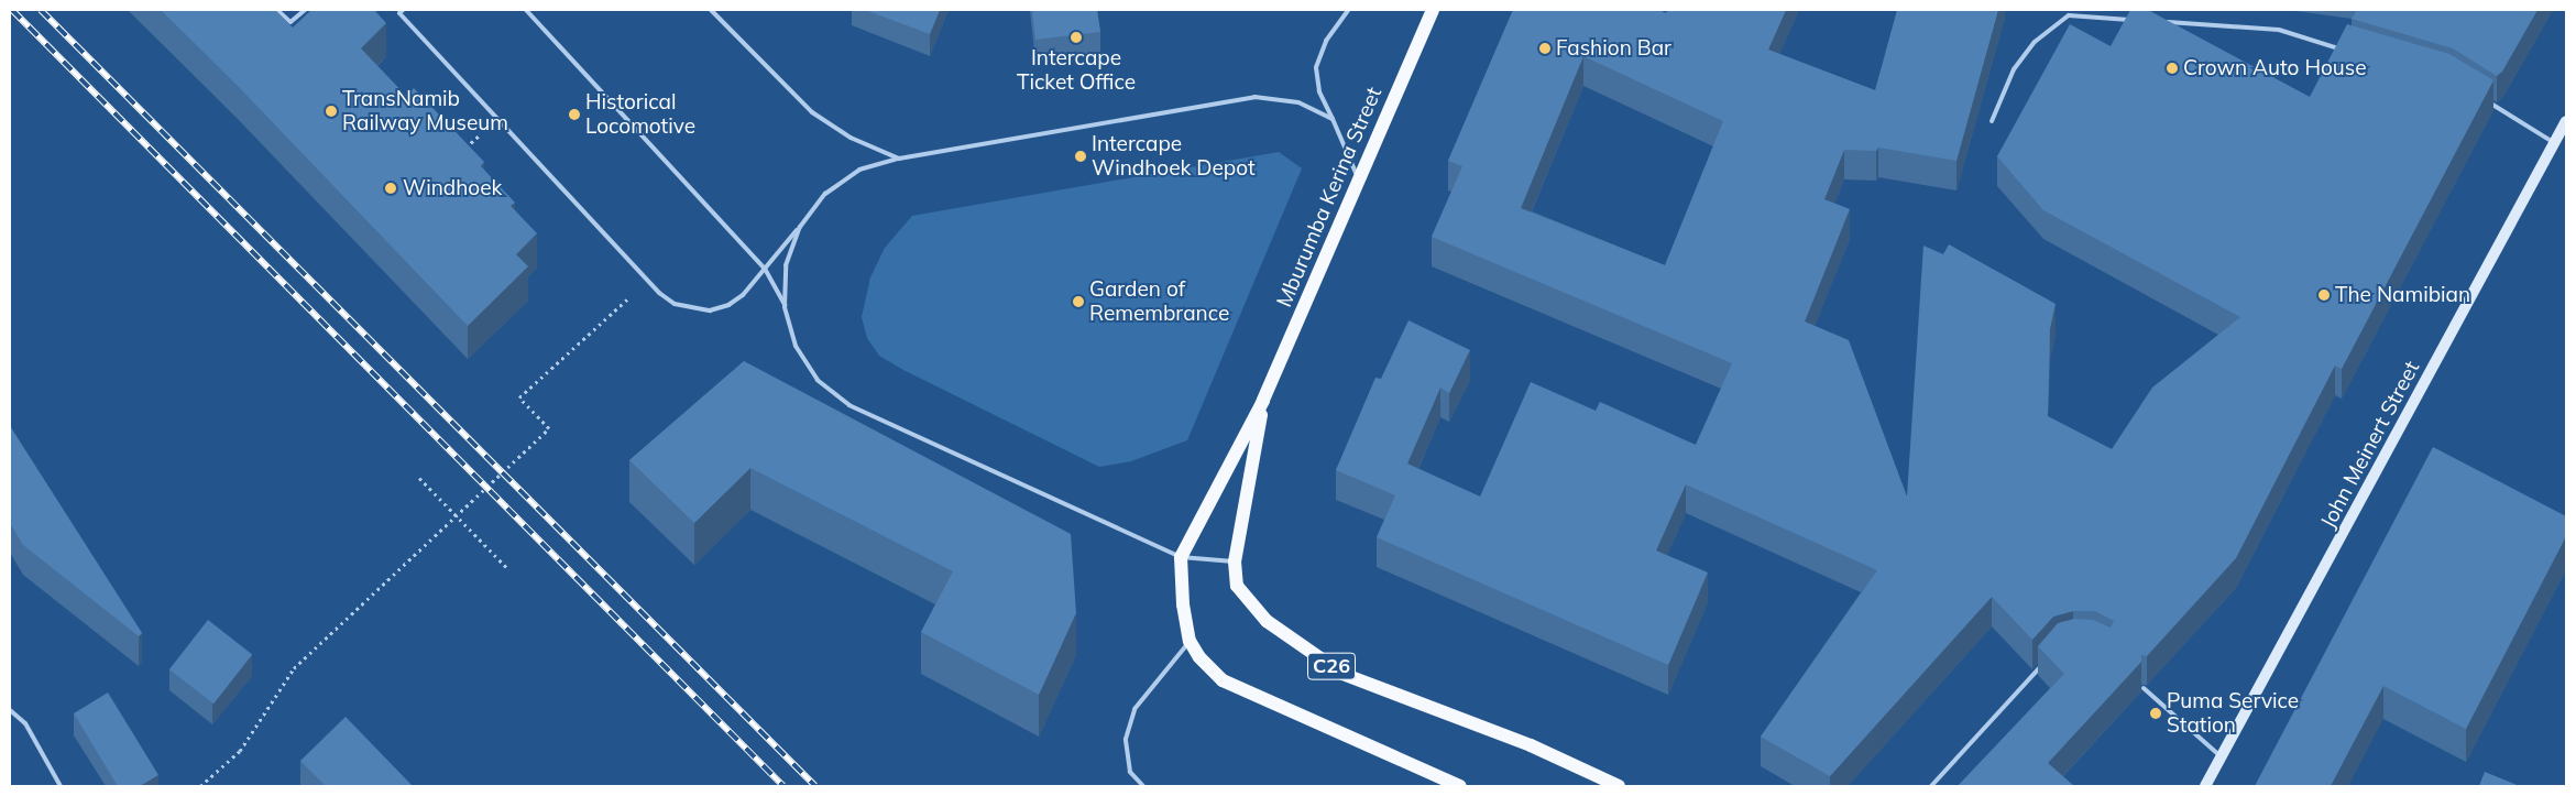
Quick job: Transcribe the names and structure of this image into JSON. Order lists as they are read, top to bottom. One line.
{"streets":{"main road":["Mburumba Kerina Street","C26"],"street":["John Meinert Street"]},"crossings":[["Mburumba Kerina Street","C26"]],"places":["Intercape Ticket Office","Fashion Bar","Crown Auto House","TransNamib Railway Museum","Historical Locomotive","Intercape Windhoek Depot","Windhoek","The Namibian","Garden of Remembrance","Puma Service Station"]}
